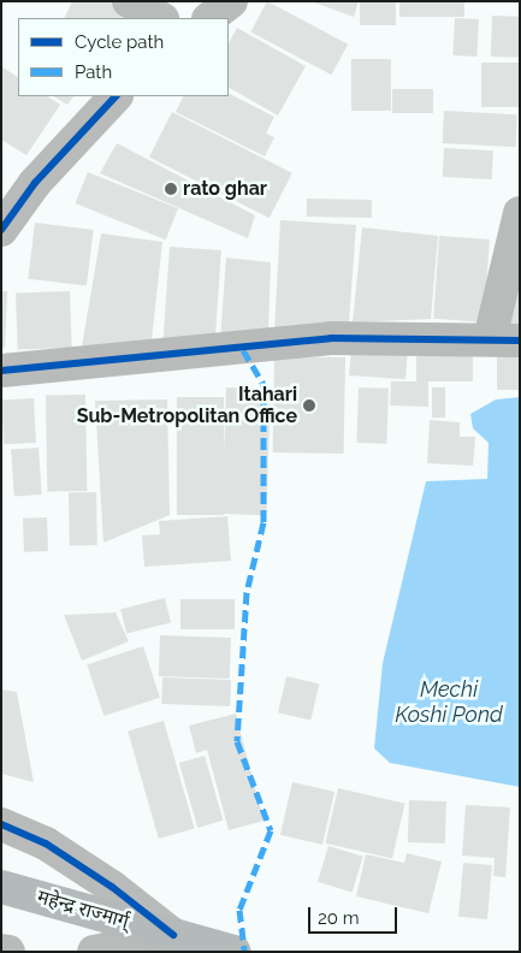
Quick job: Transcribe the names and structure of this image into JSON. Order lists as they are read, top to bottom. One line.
{"streets":{"highway":["महेन्द्र राज्मार्ग्"]},"water":["Mechi Koshi Pond"],"places":["rato ghar","Itahari Sub-Metropolitan Office"],"legend":["Cycle path","Path"],"scale_bar":"20 m"}
